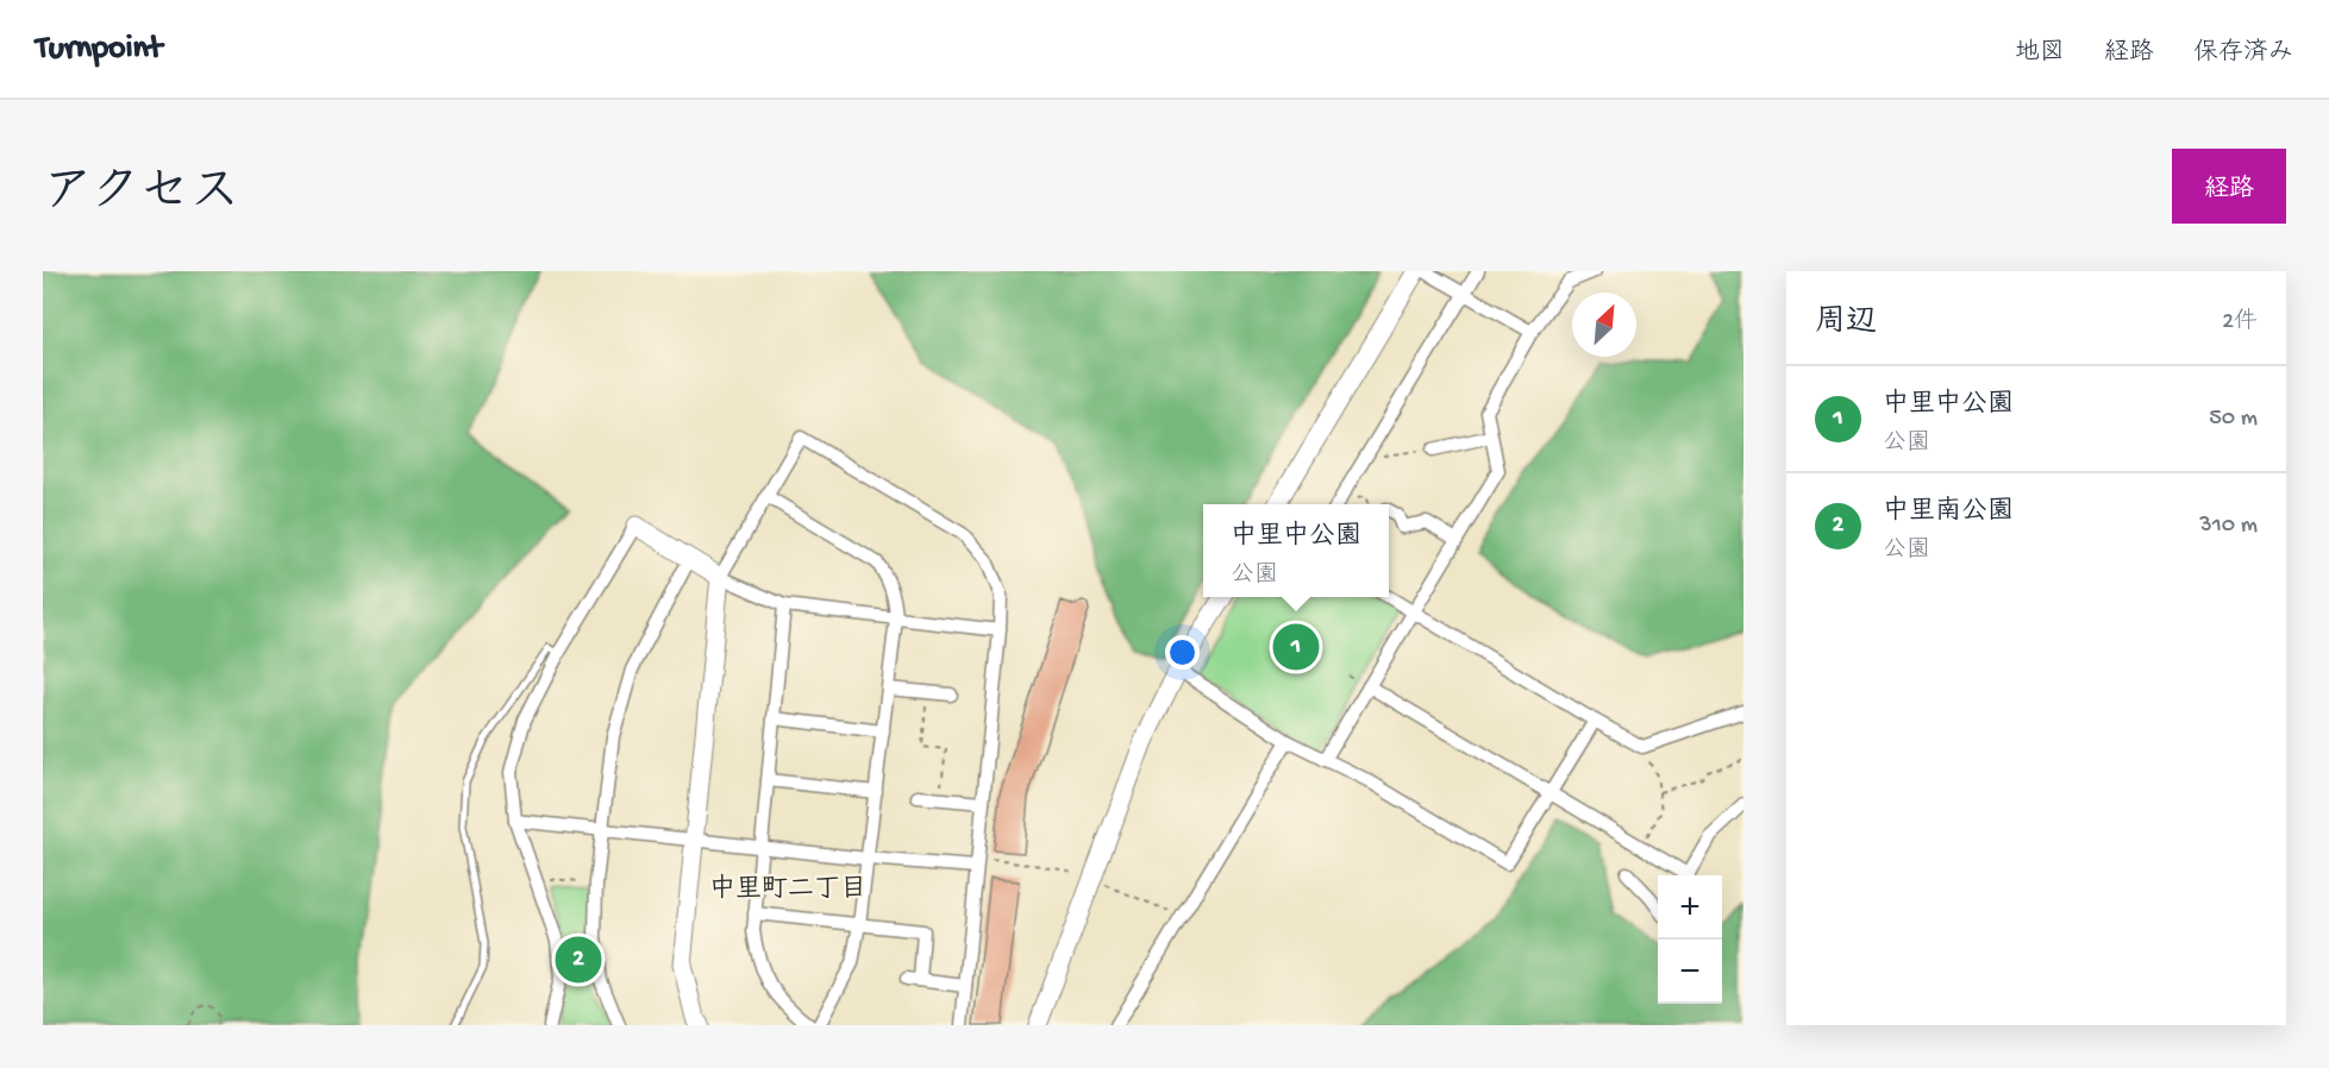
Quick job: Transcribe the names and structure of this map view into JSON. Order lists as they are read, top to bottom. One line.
{"districts":["中里町二丁目"],"north":"top right","page":{"header":"Turnpoint","nav":["地図","経路","保存済み"],"title":"アクセス","buttons":"経路","heading":["周辺","2件"],"list":[{"mark":"1","name":"中里中公園","note":"公園","value":"50 m"},{"mark":"2","name":"中里南公園","note":"公園","value":"310 m"}],"popup":["中里中公園","公園"],"pins":["1","2"],"map_buttons":["+","−"]}}
